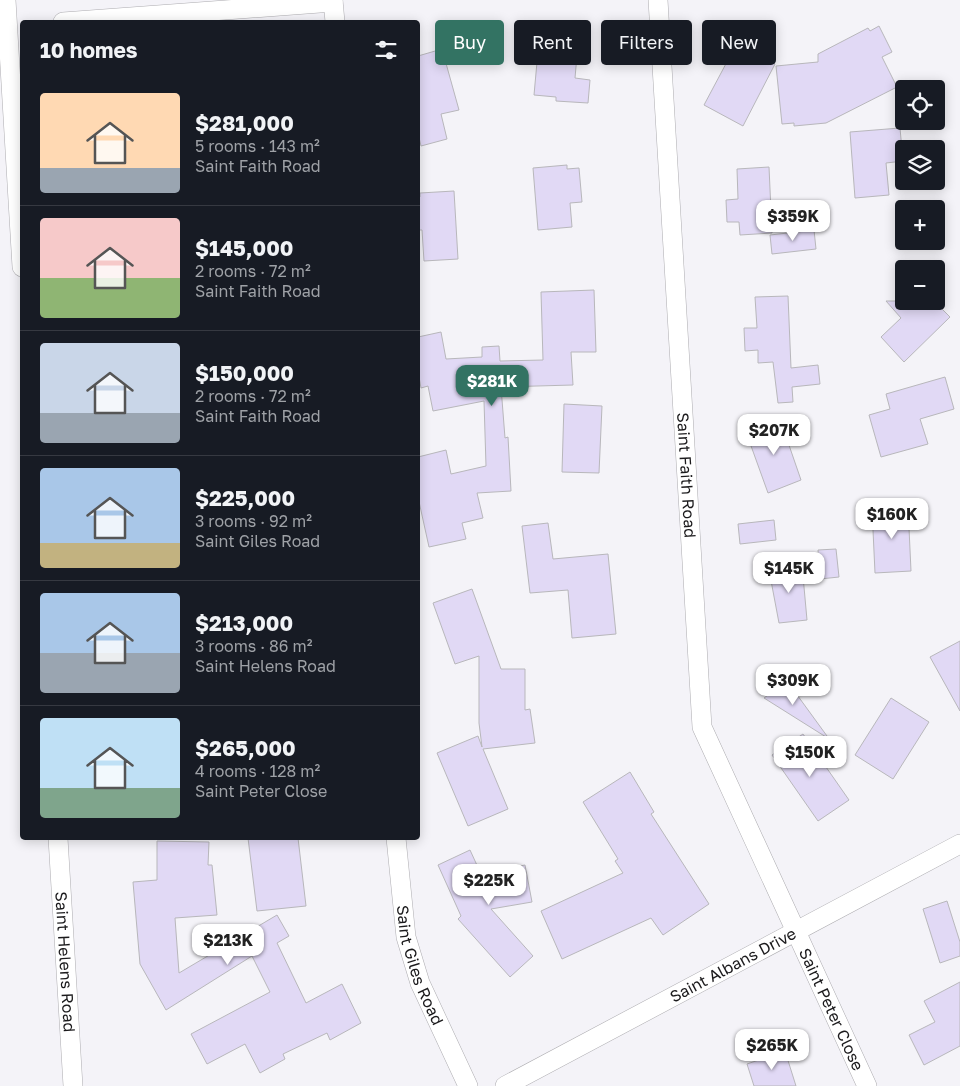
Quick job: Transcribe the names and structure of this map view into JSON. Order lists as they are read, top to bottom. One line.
{"streets":{"street":["Saint Faith Road","Saint Helens Road","Saint Giles Road","Saint Albans Drive","Saint Peter Close"]},"crossings":[["Saint Faith Road","Saint Albans Drive"],["Saint Faith Road","Saint Peter Close"],["Saint Albans Drive","Saint Peter Close"]],"page":{"chip":["Buy","Rent","Filters","New"],"heading":"10 homes","map_buttons":["+","−"],"list":[{"name":"$281,000","note":"5 rooms · 143 m² · Saint Faith Road"},{"name":"$145,000","note":"2 rooms · 72 m² · Saint Faith Road"},{"name":"$150,000","note":"2 rooms · 72 m² · Saint Faith Road"},{"name":"$225,000","note":"3 rooms · 92 m² · Saint Giles Road"},{"name":"$213,000","note":"3 rooms · 86 m² · Saint Helens Road"},{"name":"$265,000","note":"4 rooms · 128 m² · Saint Peter Close"}],"price":["$359K","$281K","$207K","$160K","$145K","$309K","$150K","$225K","$213K","$265K"]}}
